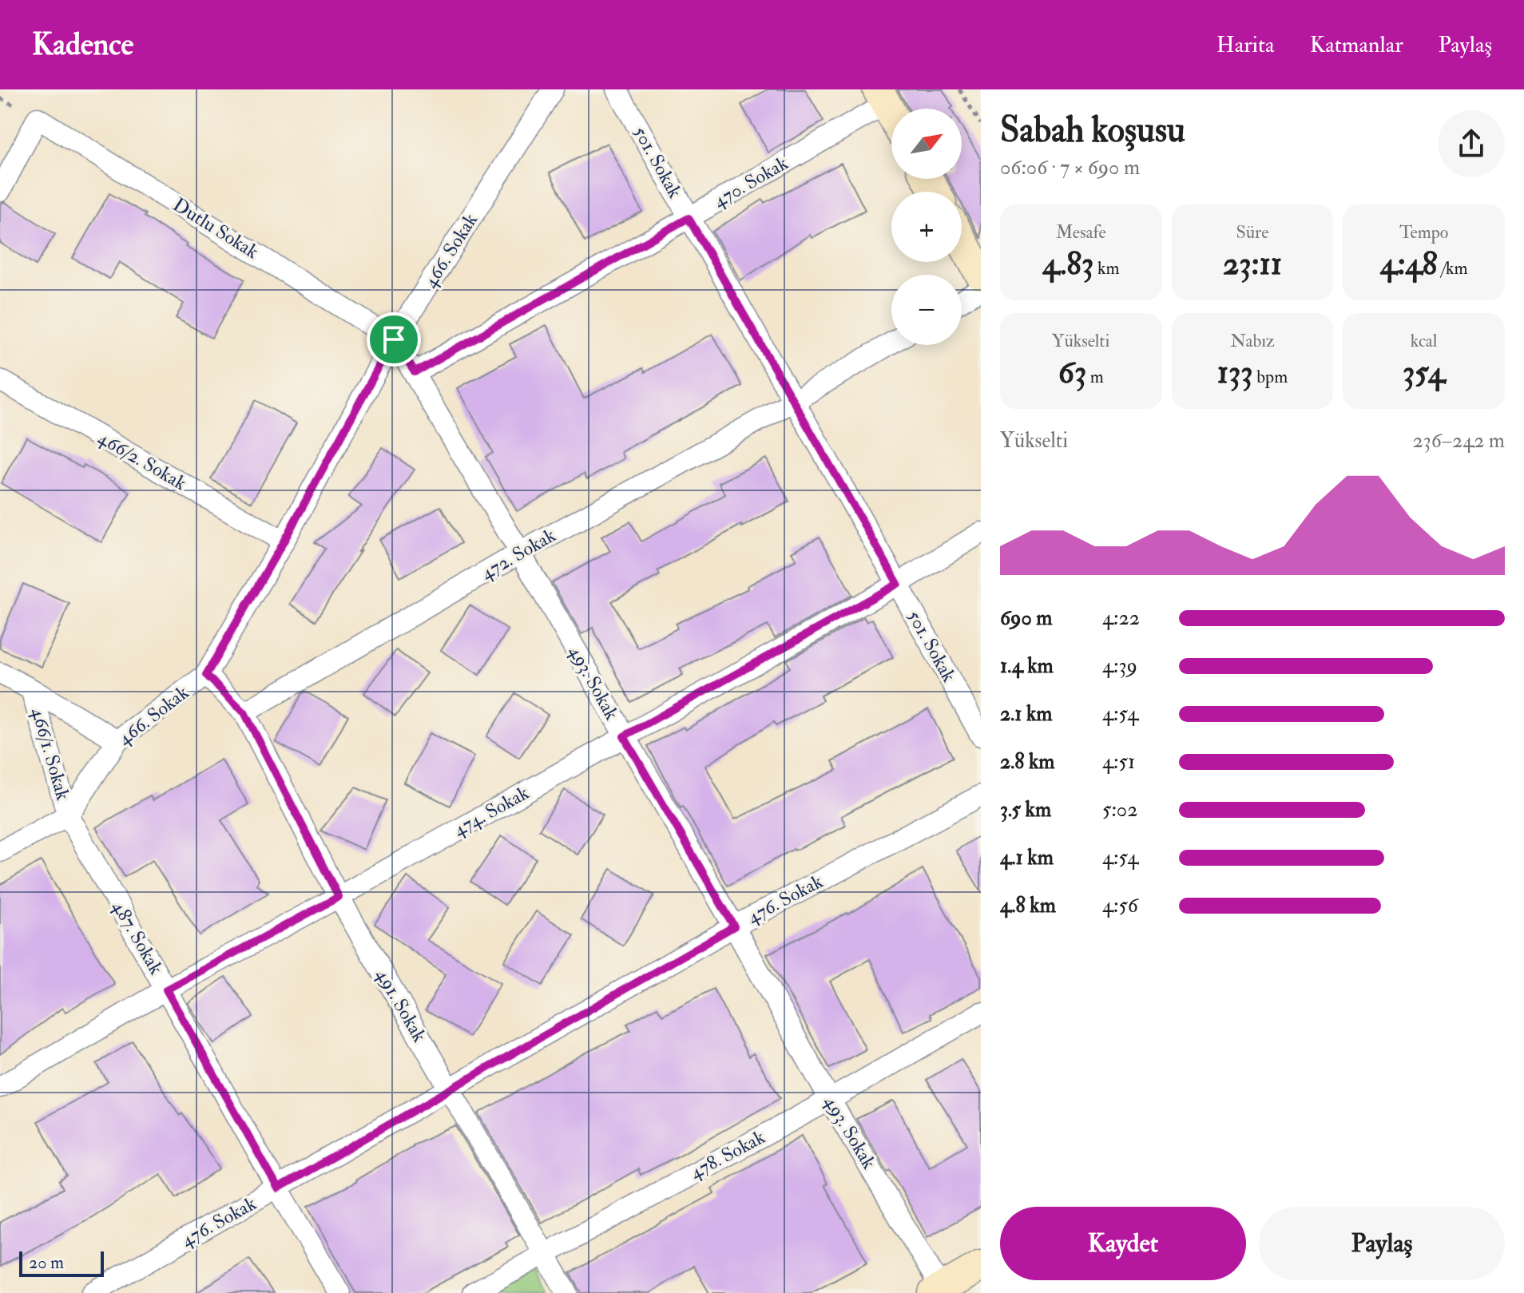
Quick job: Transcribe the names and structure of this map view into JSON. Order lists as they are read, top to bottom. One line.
{"streets":{"street":["501. Sokak","470. Sokak","Dutlu Sokak","466. Sokak","466/2. Sokak","472. Sokak","493. Sokak","466/1. Sokak","474. Sokak","476. Sokak","487. Sokak","491. Sokak","478. Sokak"]},"crossings":[["501. Sokak","470. Sokak"],["501. Sokak","472. Sokak"],["501. Sokak","474. Sokak"],["470. Sokak","493. Sokak"],["Dutlu Sokak","466. Sokak"],["Dutlu Sokak","493. Sokak"],["466. Sokak","466/2. Sokak"],["466. Sokak","493. Sokak"],["466. Sokak","466/1. Sokak"],["466. Sokak","487. Sokak"],["466. Sokak","491. Sokak"],["472. Sokak","493. Sokak"],["472. Sokak","491. Sokak"],["493. Sokak","474. Sokak"],["493. Sokak","476. Sokak"],["493. Sokak","478. Sokak"],["466/1. Sokak","487. Sokak"],["474. Sokak","487. Sokak"],["474. Sokak","491. Sokak"],["476. Sokak","487. Sokak"],["476. Sokak","491. Sokak"],["491. Sokak","478. Sokak"]],"scale_bar":"20 m","north":"top right","page":{"header":"Kadence","nav":["Harita","Katmanlar","Paylaş"],"heading":["Sabah koşusu","06:06 · 7 × 690 m"],"map_buttons":["+","−"],"stats":[["Mesafe","4.83 km"],["Süre","23:11"],["Tempo","4:48 /km"],["Yükselti","63 m"],["Nabız","133 bpm"],["kcal","354"]],"chart":["Yükselti","236–242 m"],"list":[{"name":"690 m","note":"4:22"},{"name":"1.4 km","note":"4:39"},{"name":"2.1 km","note":"4:54"},{"name":"2.8 km","note":"4:51"},{"name":"3.5 km","note":"5:02"},{"name":"4.1 km","note":"4:54"},{"name":"4.8 km","note":"4:56"}],"buttons":["Kaydet","Paylaş"],"scale":"20 m"}}
